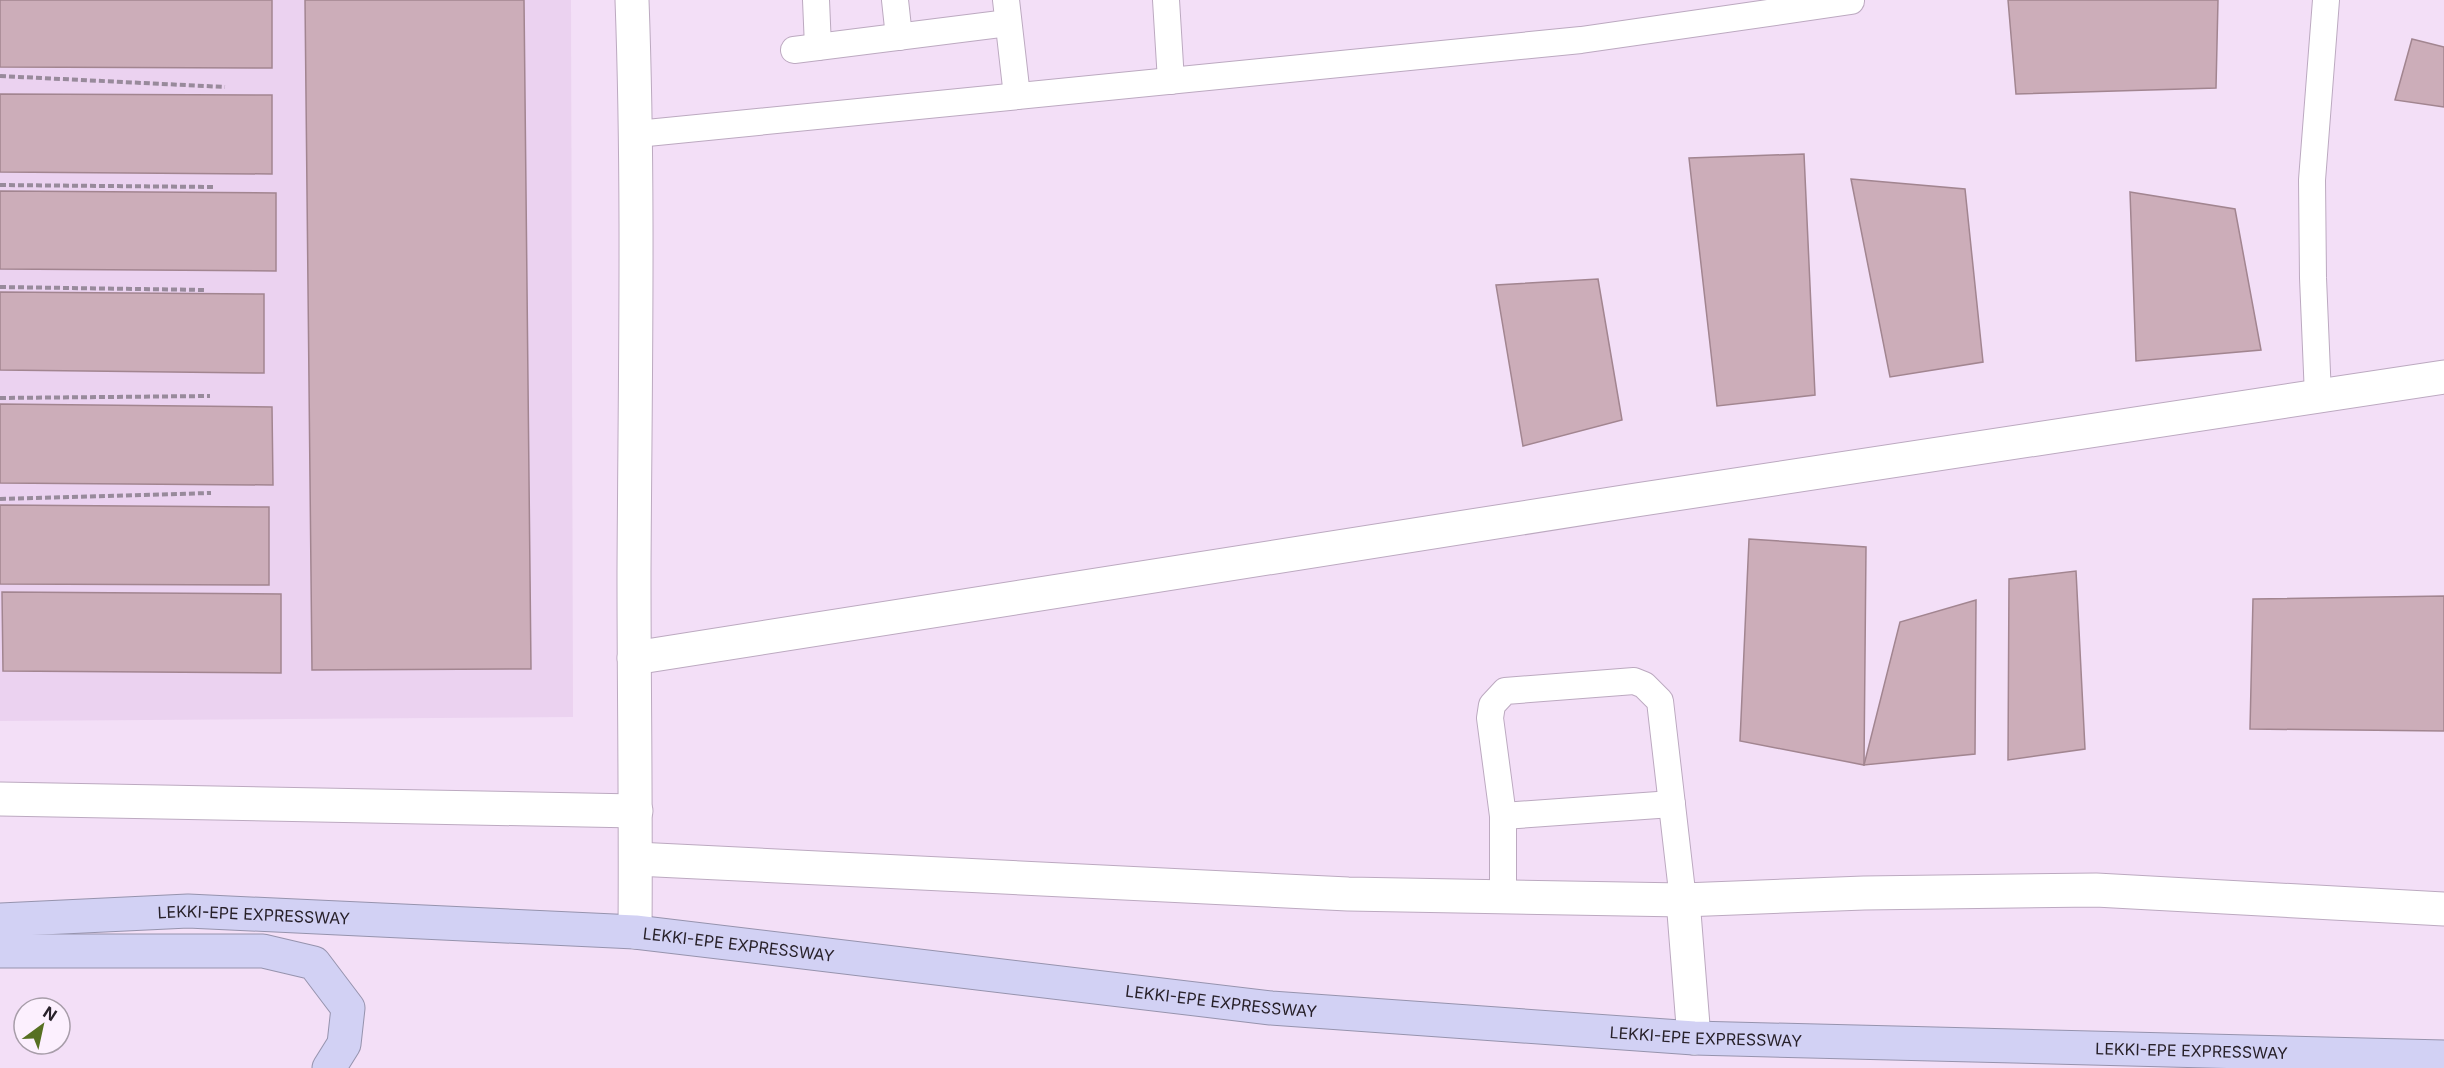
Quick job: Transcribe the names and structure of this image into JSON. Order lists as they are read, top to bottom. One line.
{"streets":{"highway":["LEKKI-EPE EXPRESSWAY"]},"north":"top right"}
